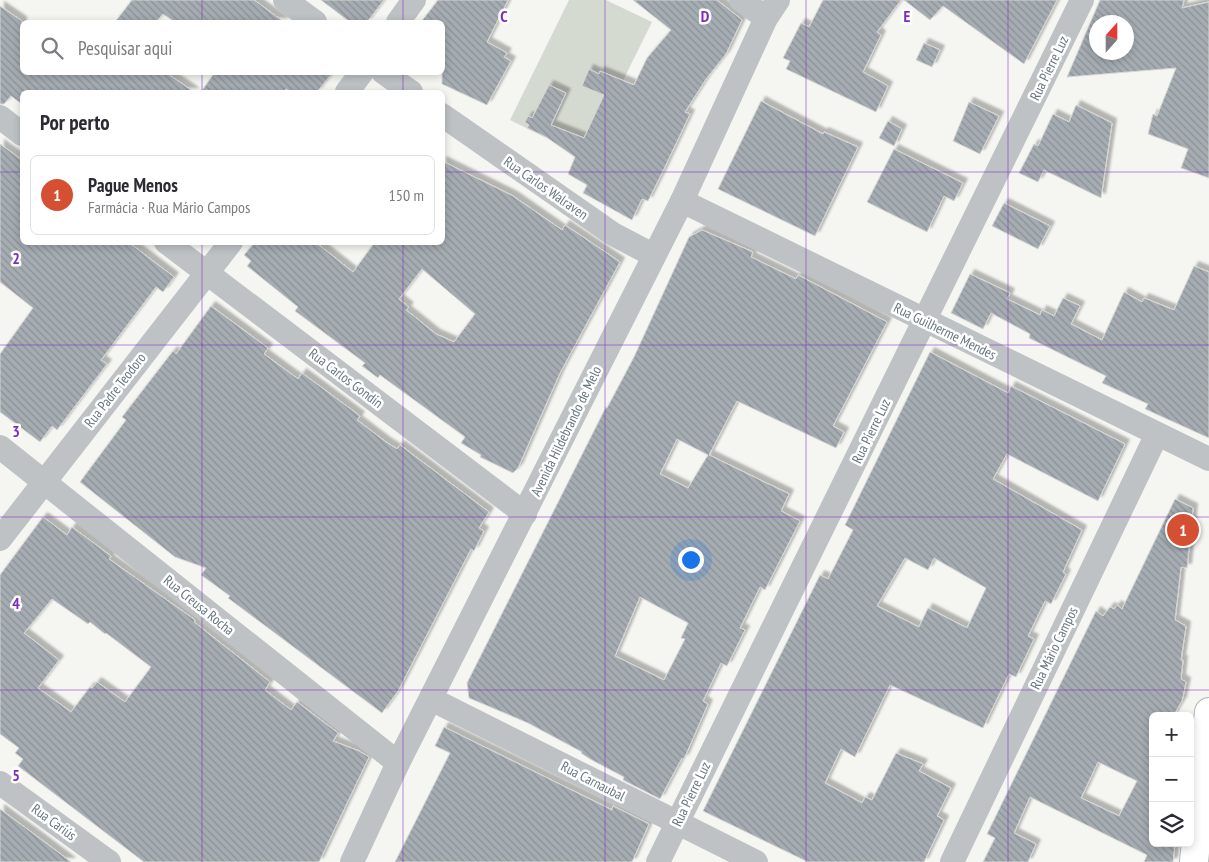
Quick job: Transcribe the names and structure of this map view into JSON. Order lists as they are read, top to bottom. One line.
{"streets":{"street":["Rua Pierre Luz","Rua Carlos Walraven","Rua Guilherme Mendes","Rua Carlos Gondin","Rua Padre Teodoro","Avenida Hildebrando de Melo","Rua Creusa Rocha","Rua Mário Campos","Rua Carnaubal","Rua Cariús"]},"crossings":[["Rua Pierre Luz","Rua Guilherme Mendes"],["Rua Pierre Luz","Rua Carnaubal"],["Rua Carlos Walraven","Avenida Hildebrando de Melo"],["Rua Guilherme Mendes","Avenida Hildebrando de Melo"],["Rua Guilherme Mendes","Rua Mário Campos"],["Rua Carlos Gondin","Rua Padre Teodoro"],["Rua Carlos Gondin","Avenida Hildebrando de Melo"],["Rua Padre Teodoro","Rua Creusa Rocha"],["Avenida Hildebrando de Melo","Rua Creusa Rocha"],["Avenida Hildebrando de Melo","Rua Carnaubal"]],"north":"top","page":{"search":"Pesquisar aqui","heading":"Por perto","list":[{"mark":"1","name":"Pague Menos","note":"Farmácia · Rua Mário Campos","value":"150 m"}],"pins":"1","map_buttons":["+","−"]},"grid":{"columns":["C","D","E"],"rows":["2","3","4","5"]}}
